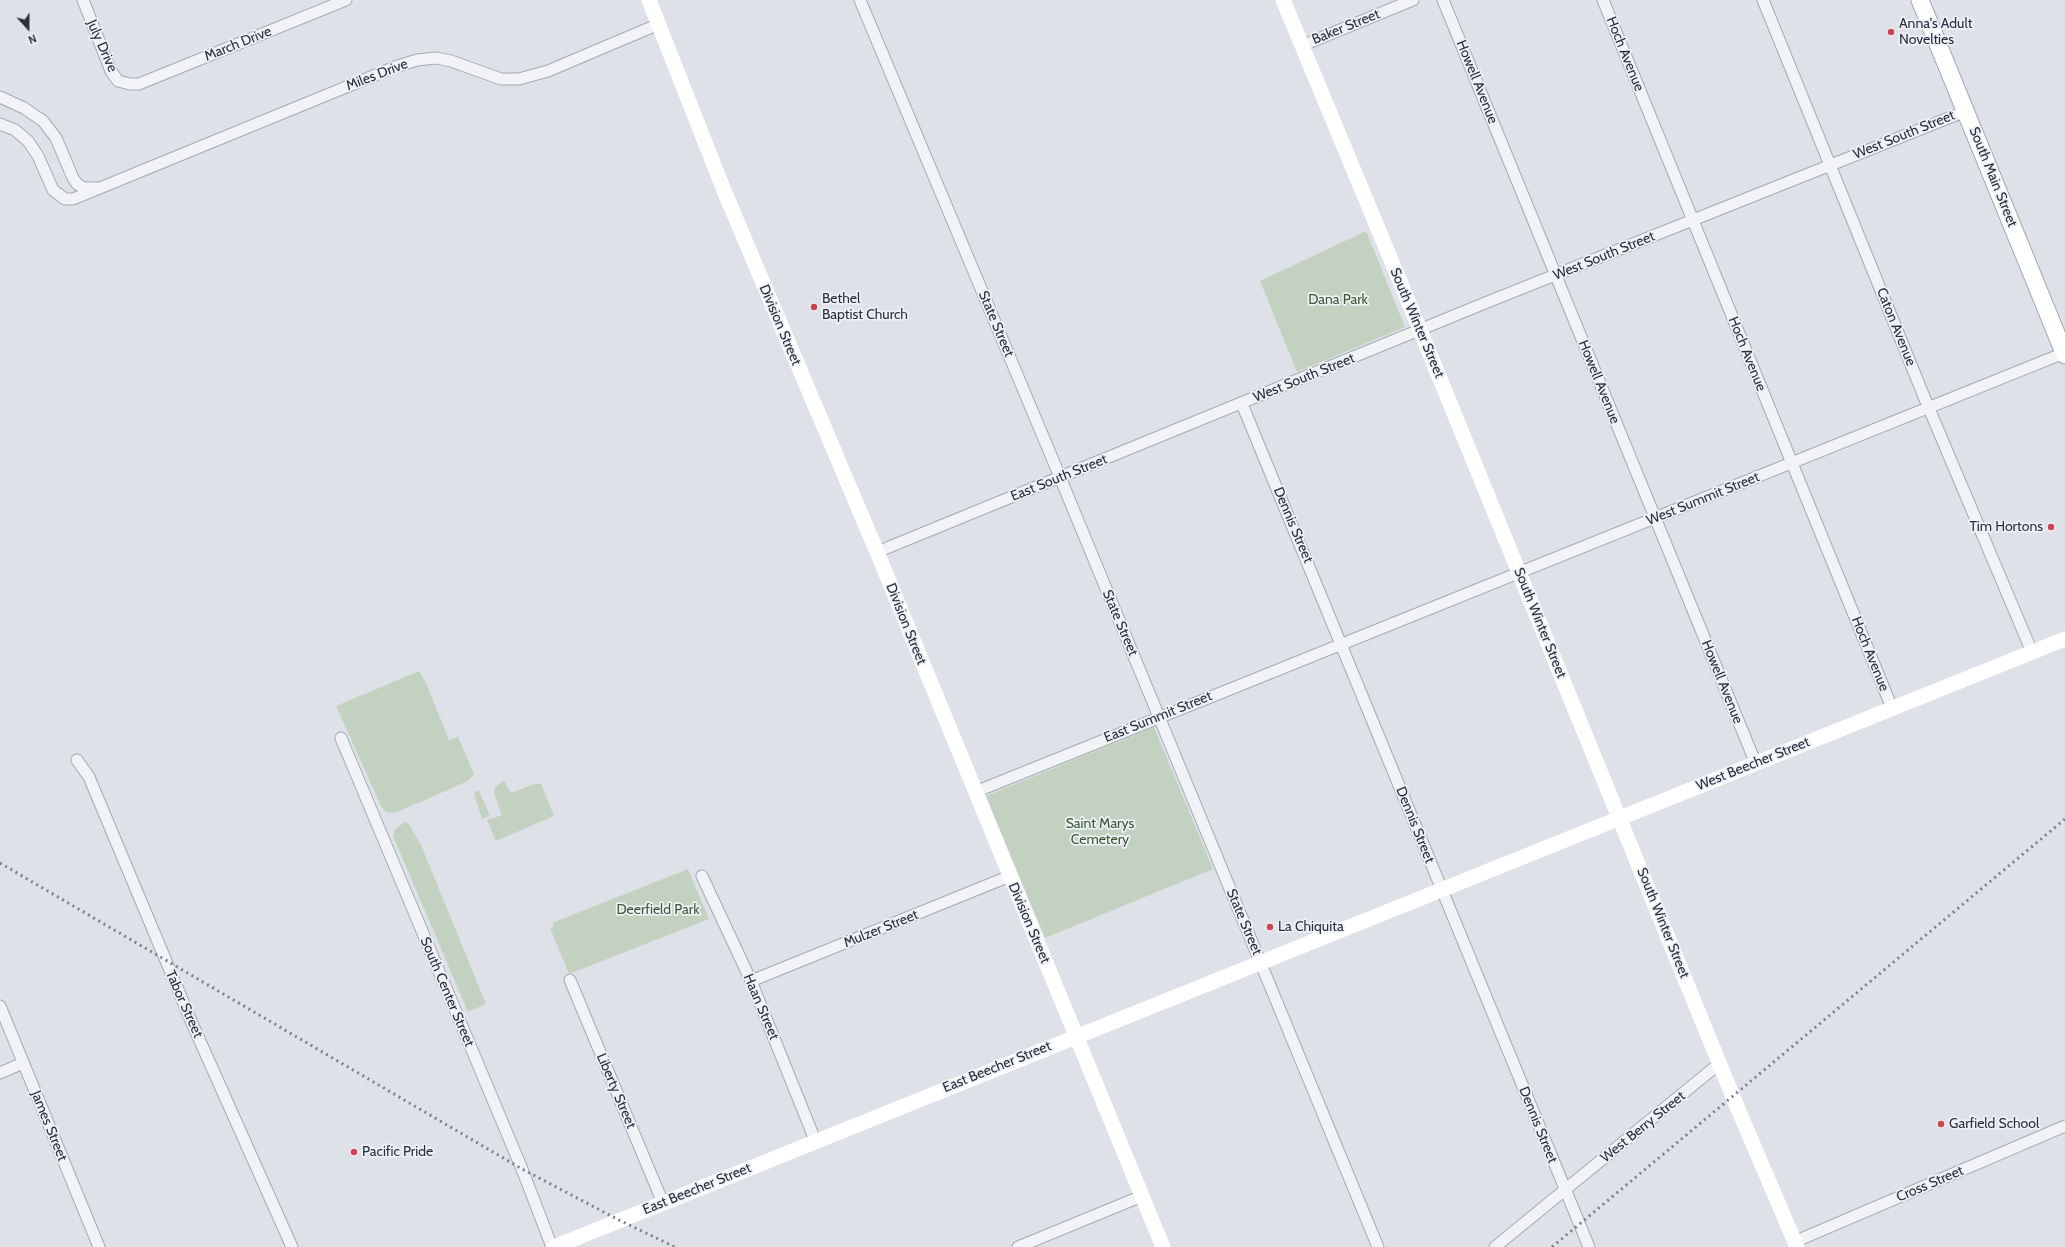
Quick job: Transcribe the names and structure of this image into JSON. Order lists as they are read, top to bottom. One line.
{"streets":{"main road":["South Main Street"],"street":["Baker Street","March Drive","July Drive","Hoch Avenue","Miles Drive","Howell Avenue","West South Street","South Winter Street","State Street","Division Street","Caton Avenue","East South Street","West Summit Street","Dennis Street","East Summit Street","West Beecher Street","Mulzer Street","South Center Street","Tabor Street","Haan Street","East Beecher Street","Liberty Street","James Street","West Berry Street","Cross Street"]},"crossings":[["Baker Street","South Winter Street"],["March Drive","July Drive"],["Hoch Avenue","West South Street"],["Hoch Avenue","West Summit Street"],["Hoch Avenue","West Beecher Street"],["Miles Drive","Division Street"],["Howell Avenue","West South Street"],["Howell Avenue","West Summit Street"],["Howell Avenue","West Beecher Street"],["West South Street","South Main Street"],["West South Street","South Winter Street"],["West South Street","Caton Avenue"],["West South Street","East South Street"],["West South Street","Dennis Street"],["South Main Street","West Summit Street"],["South Winter Street","West Summit Street"],["South Winter Street","West Beecher Street"],["South Winter Street","West Berry Street"],["South Winter Street","Cross Street"],["State Street","East South Street"],["State Street","East Summit Street"],["State Street","East Beecher Street"],["Division Street","East South Street"],["Division Street","East Summit Street"],["Division Street","Mulzer Street"],["Division Street","East Beecher Street"],["Caton Avenue","West Summit Street"],["Caton Avenue","West Beecher Street"],["East South Street","Dennis Street"],["West Summit Street","Dennis Street"],["West Summit Street","East Summit Street"],["Dennis Street","East Summit Street"],["Dennis Street","West Beecher Street"],["Dennis Street","East Beecher Street"],["Dennis Street","West Berry Street"],["West Beecher Street","East Beecher Street"],["Mulzer Street","Haan Street"],["South Center Street","East Beecher Street"],["Haan Street","East Beecher Street"],["East Beecher Street","Liberty Street"]],"parks":["Dana Park","Saint Marys Cemetery","Deerfield Park"],"places":["Anna's Adult Novelties","Bethel Baptist Church","Tim Hortons","La Chiquita","Garfield School","Pacific Pride"],"north":"bottom"}
